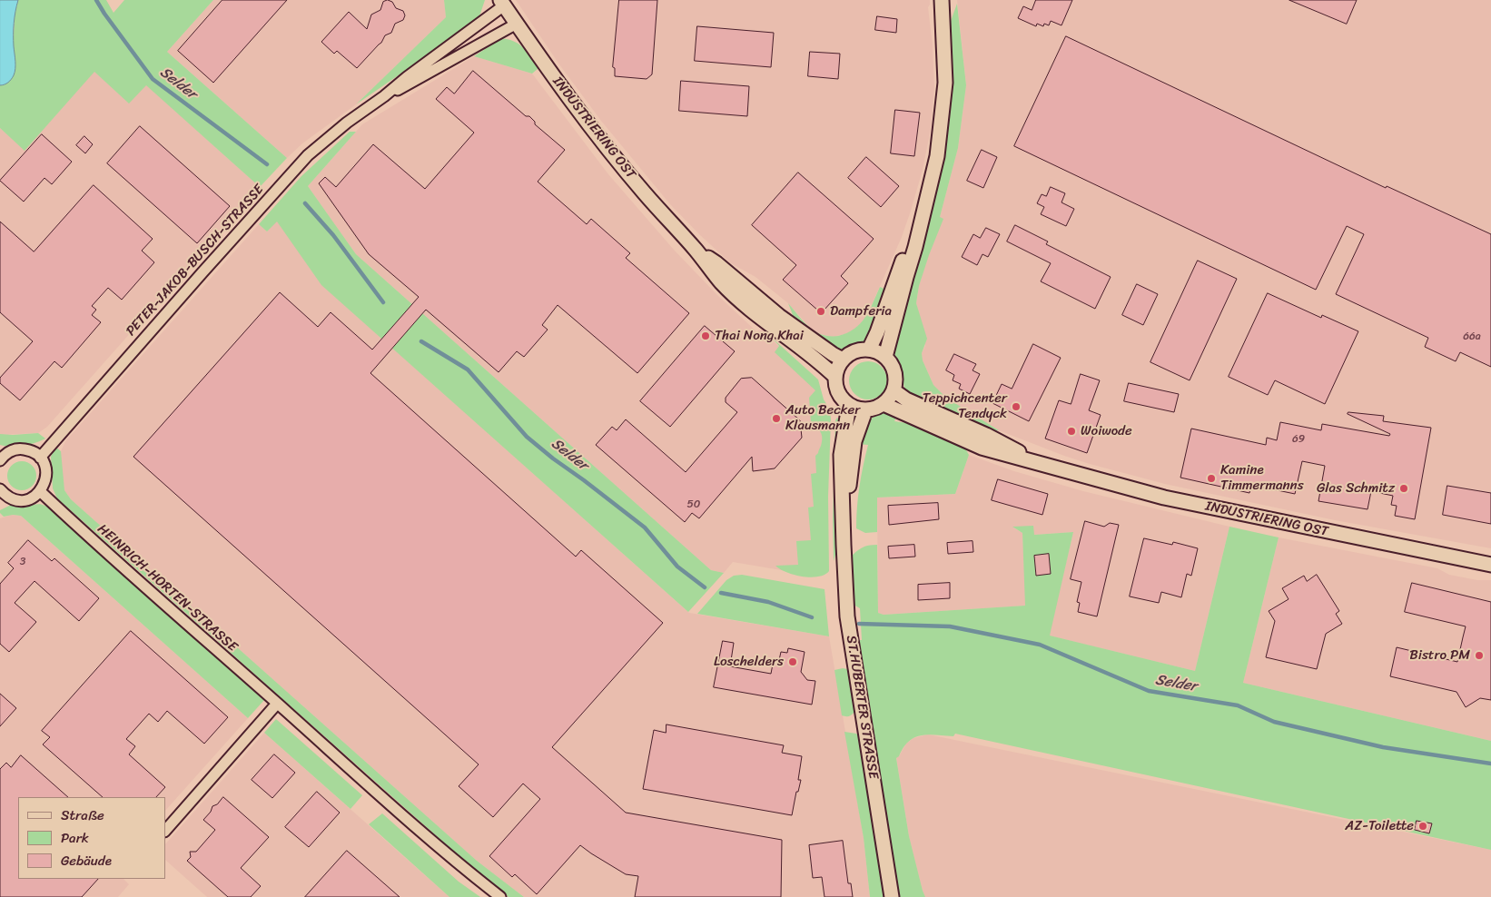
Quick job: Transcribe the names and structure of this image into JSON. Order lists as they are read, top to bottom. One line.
{"streets":{"street":["INDUSTRIERING OST","PETER-JAKOB-BUSCH-STRASSE","HEINRICH-HORTEN-STRASSE","ST.HUBERTER STRASSE"]},"crossings":[["INDUSTRIERING OST","PETER-JAKOB-BUSCH-STRASSE"],["INDUSTRIERING OST","ST.HUBERTER STRASSE"]],"water":["Selder"],"places":["Dampferia","Thai Nong Khai","Teppichcenter Tendyck","Auto Becker Klausmann","Woiwode","Kamine Timmermanns","Glas Schmitz","Bistro PM","Loschelders","AZ-Toilette"],"house_numbers":["66a","69","50","3"],"legend":["Straße","Park","Gebäude"]}
